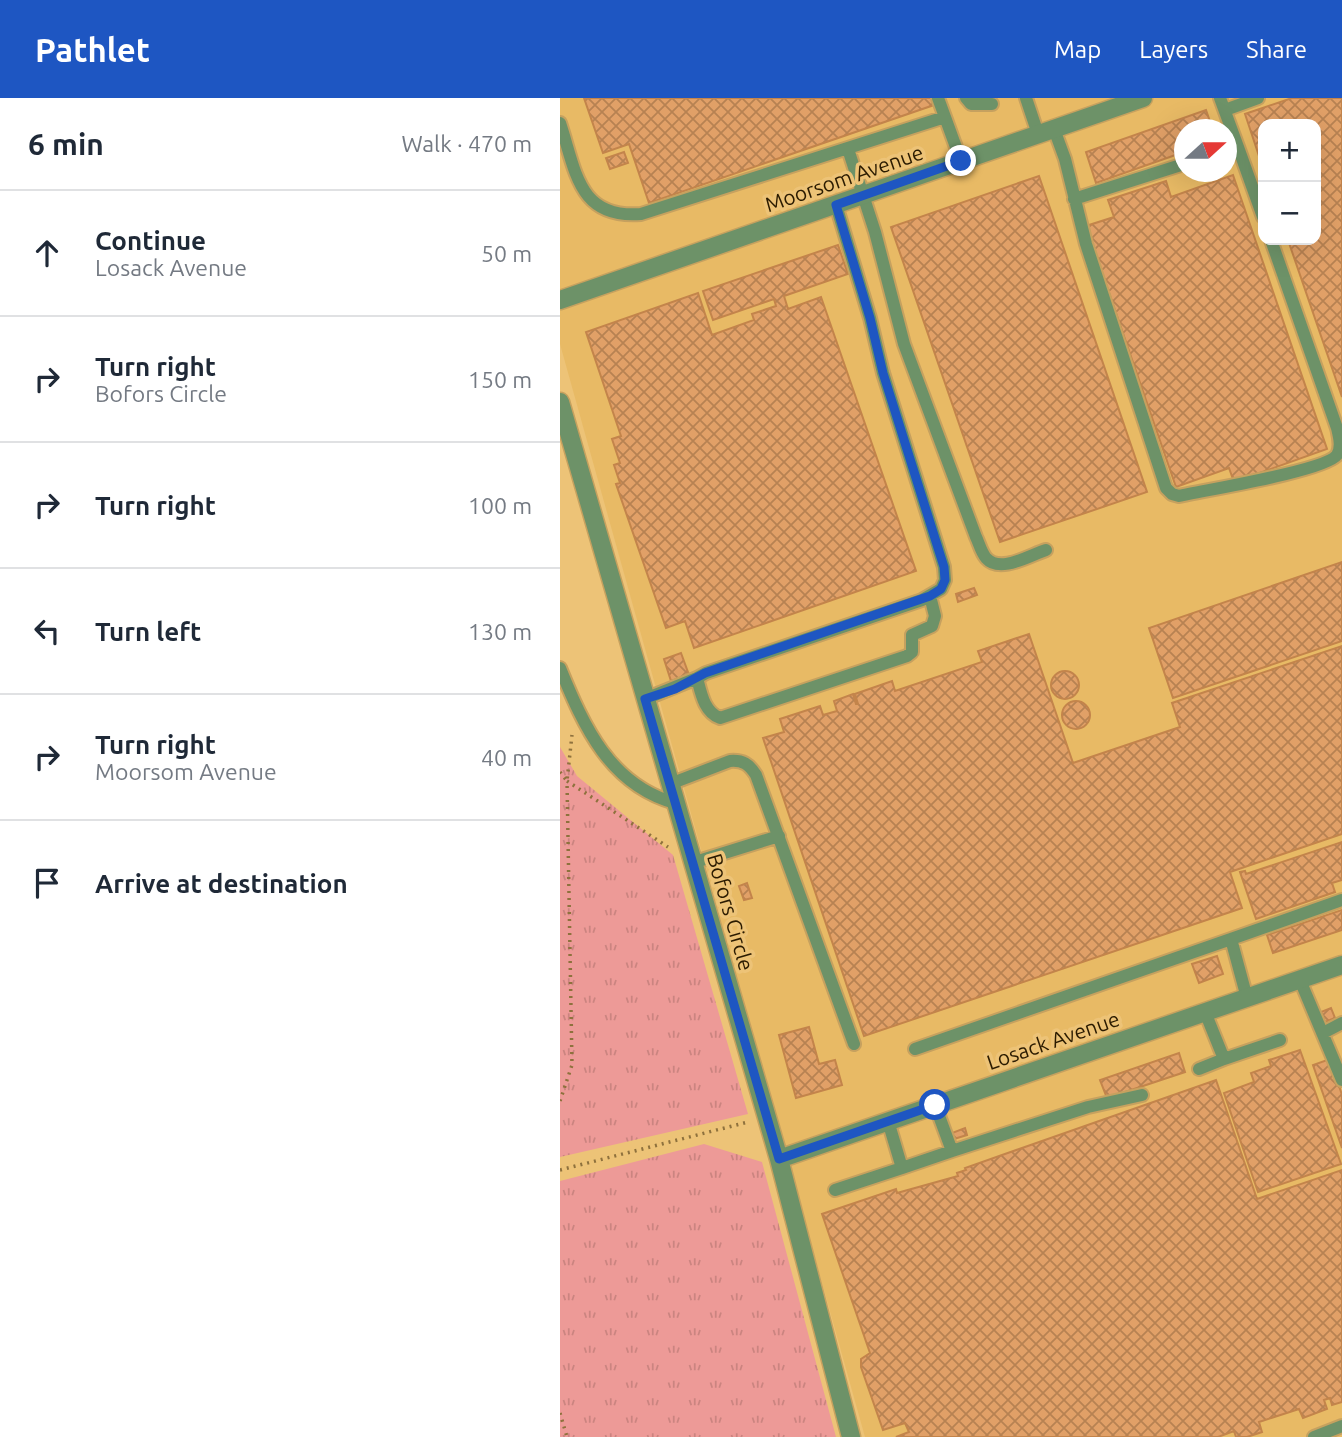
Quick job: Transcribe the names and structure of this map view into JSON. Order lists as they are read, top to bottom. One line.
{"streets":{"street":["Moorsom Avenue","Bofors Circle","Losack Avenue"]},"crossings":[["Bofors Circle","Losack Avenue"]],"north":"right","page":{"header":"Pathlet","nav":["Map","Layers","Share"],"heading":["6 min","Walk · 470 m"],"map_buttons":["+","−"],"list":[["Continue","Losack Avenue","50 m"],["Turn right","Bofors Circle","150 m"],["Turn right","100 m"],["Turn left","130 m"],["Turn right","Moorsom Avenue","40 m"],"Arrive at destination"]}}
